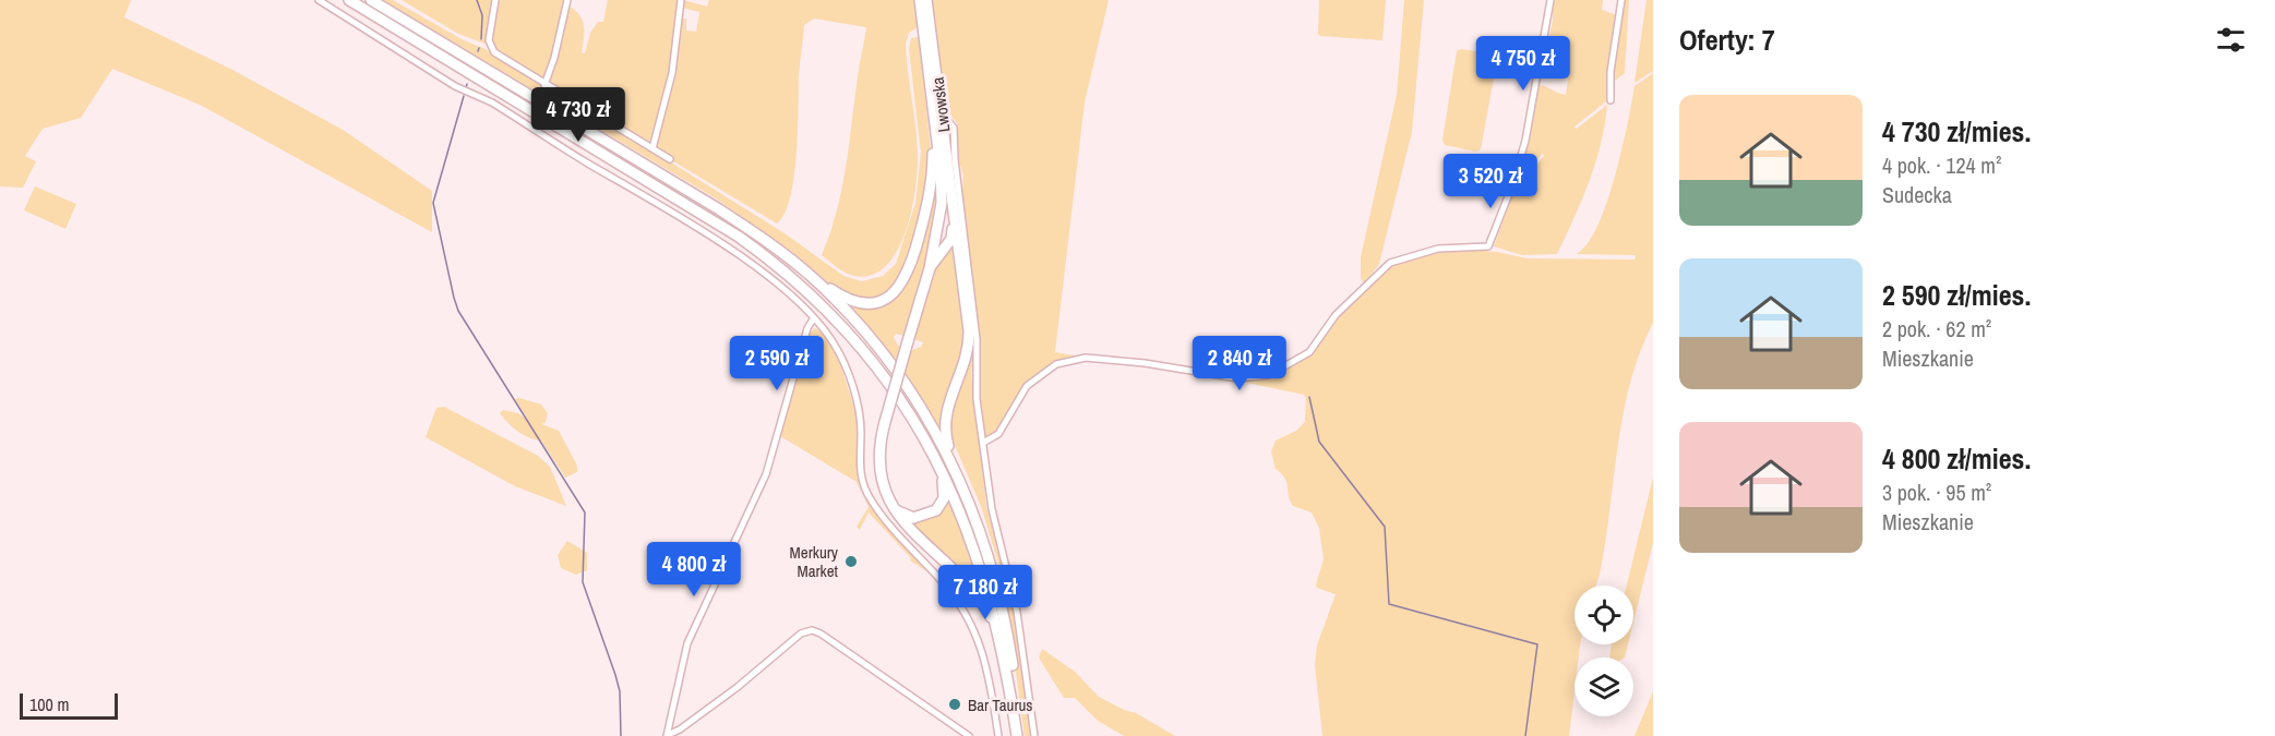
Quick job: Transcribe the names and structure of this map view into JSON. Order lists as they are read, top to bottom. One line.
{"streets":{"main road":["Lwowska"]},"places":["Merkury Market","Bar Taurus"],"scale_bar":"100 m","page":{"heading":"Oferty: 7","price":["4 750 zł","4 730 zł","3 520 zł","2 590 zł","2 840 zł","4 800 zł","7 180 zł"],"list":[{"name":"4 730 zł/mies.","note":"4 pok. · 124 m² · Sudecka"},{"name":"2 590 zł/mies.","note":"2 pok. · 62 m² · Mieszkanie"},{"name":"4 800 zł/mies.","note":"3 pok. · 95 m² · Mieszkanie"}],"scale":"100 m"}}
